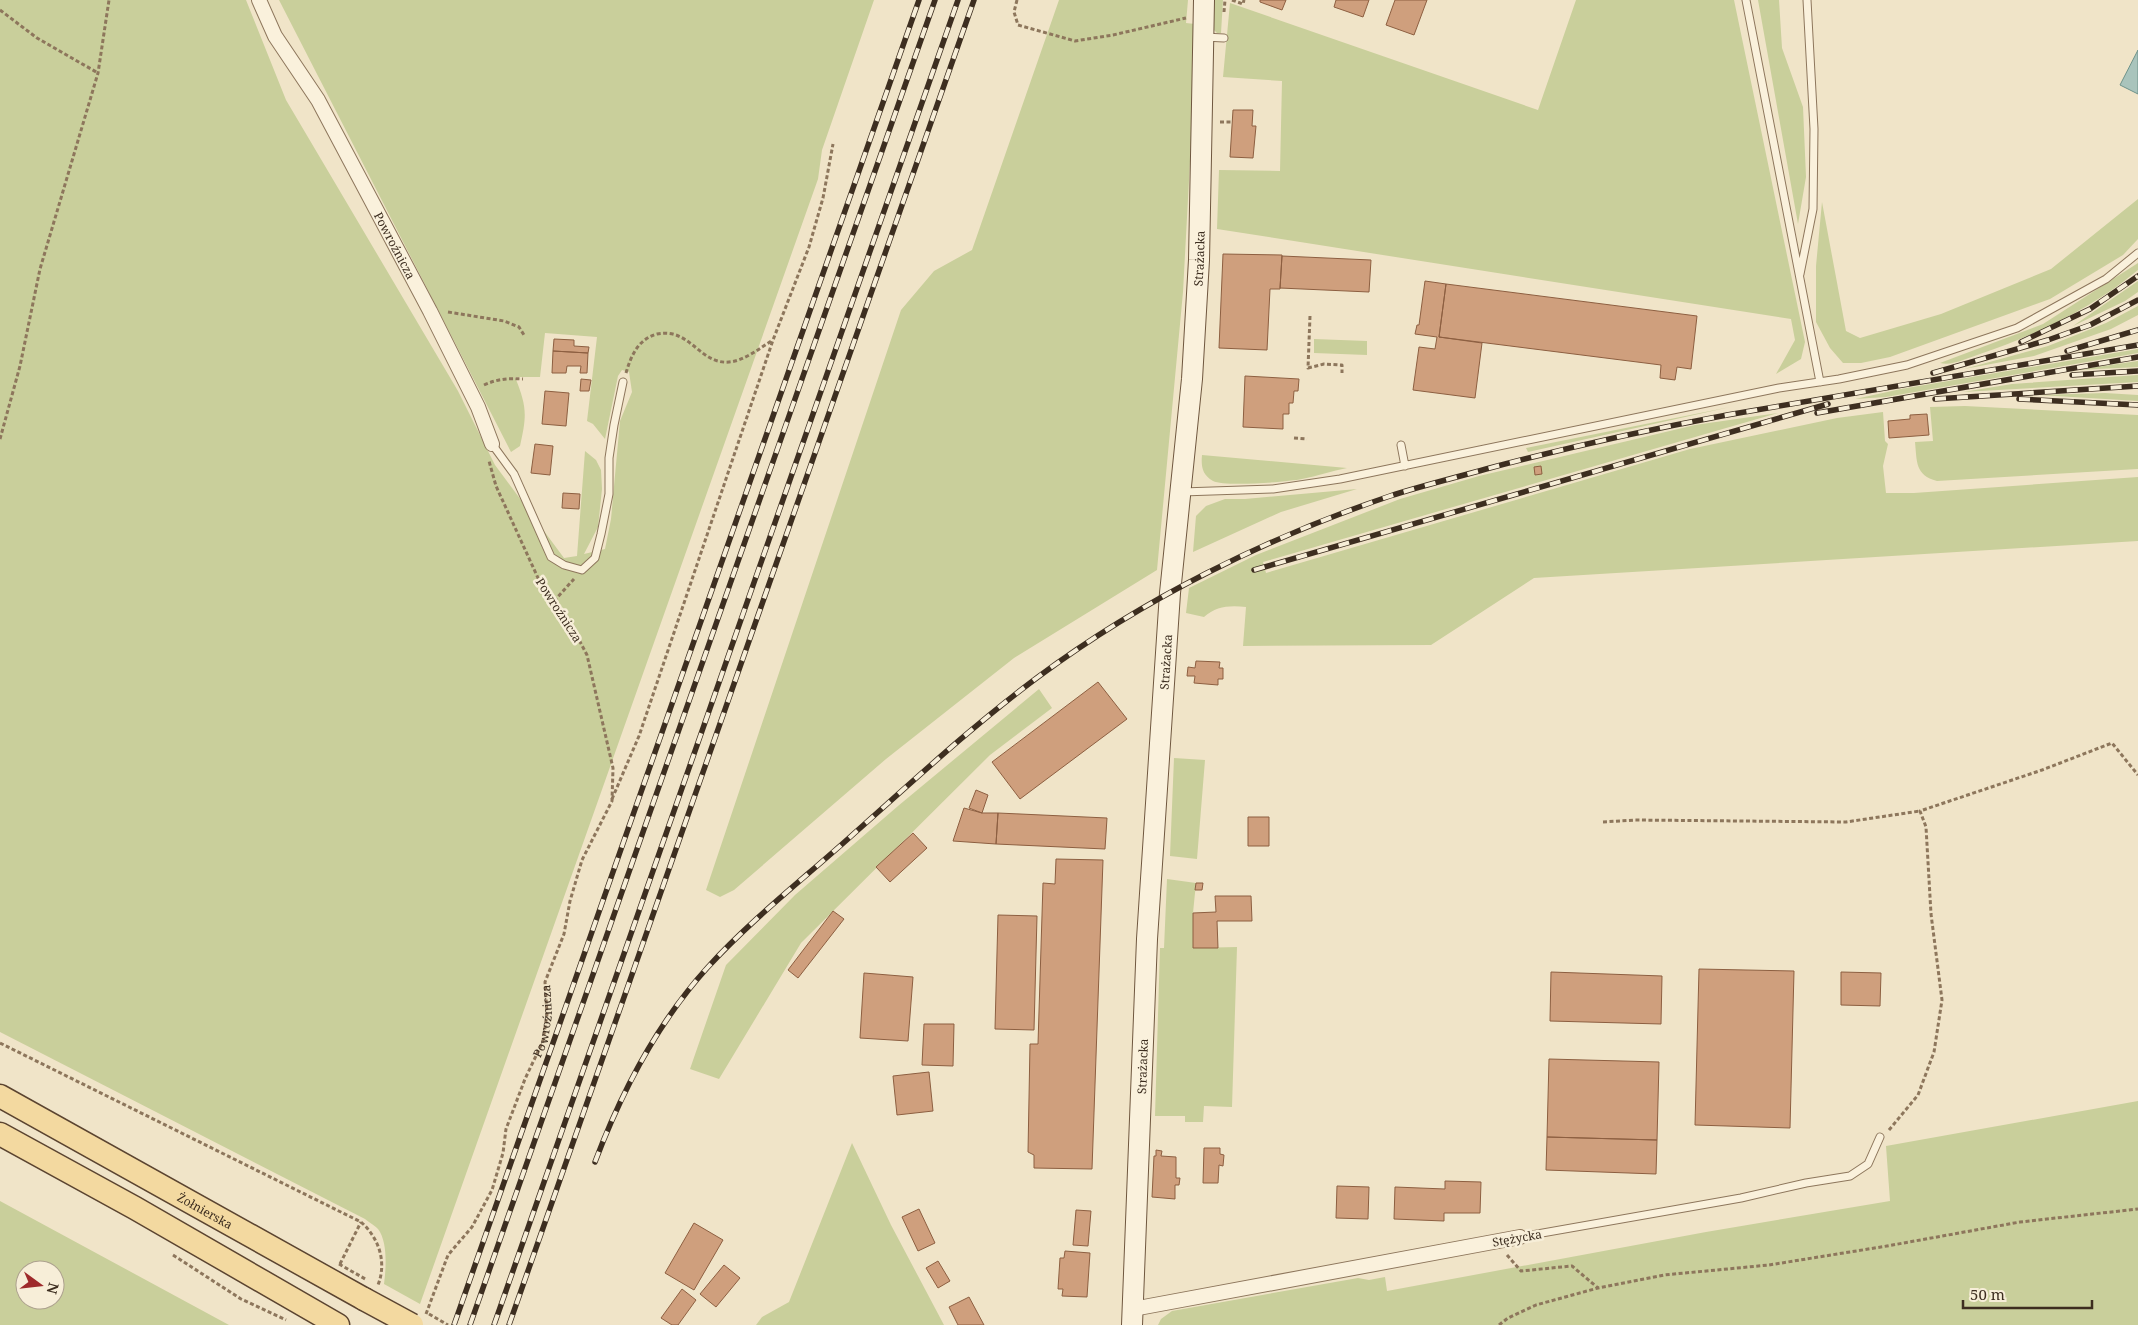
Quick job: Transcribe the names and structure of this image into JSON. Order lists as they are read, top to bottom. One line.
{"streets":{"main road":["Strażacka","Żołnierska"],"street":["Powroźnicza","Stężycka"]},"crossings":[["Strażacka","Stężycka"]],"scale_bar":"50 m","north":"right"}
